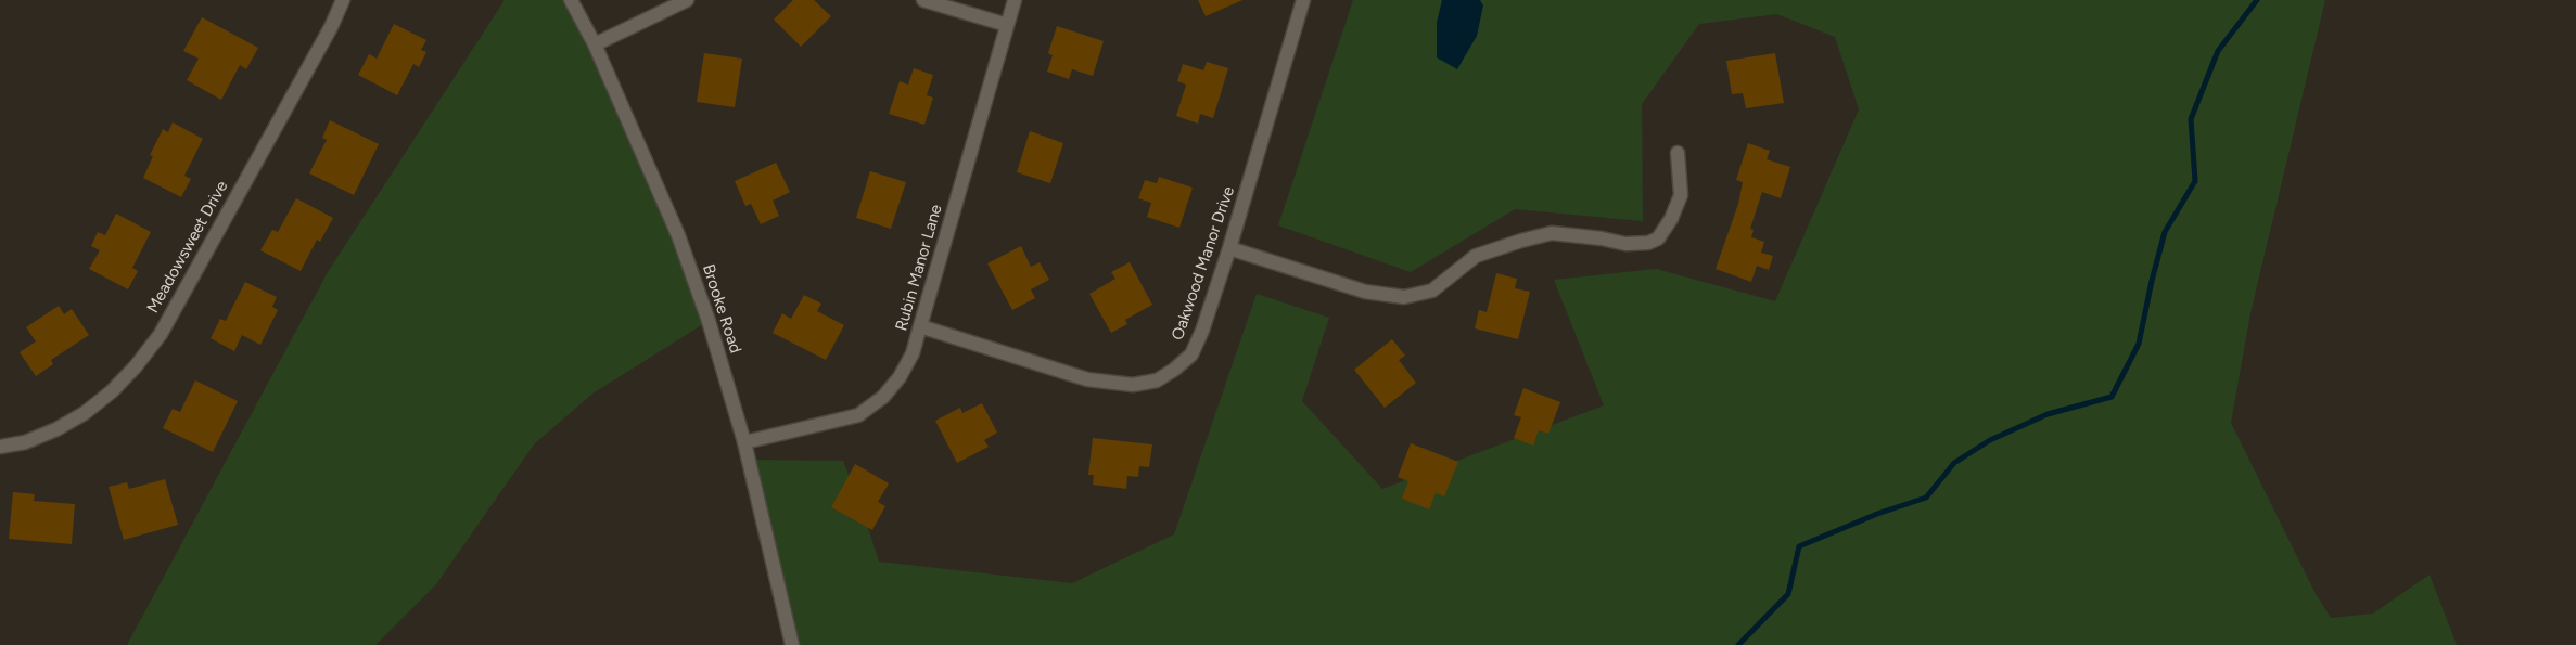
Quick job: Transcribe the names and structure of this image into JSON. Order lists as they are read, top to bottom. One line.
{"streets":{"street":["Meadowsweet Drive","Oakwood Manor Drive","Rubin Manor Lane","Brooke Road"]},"crossings":[["Oakwood Manor Drive","Rubin Manor Lane"],["Rubin Manor Lane","Brooke Road"]]}
